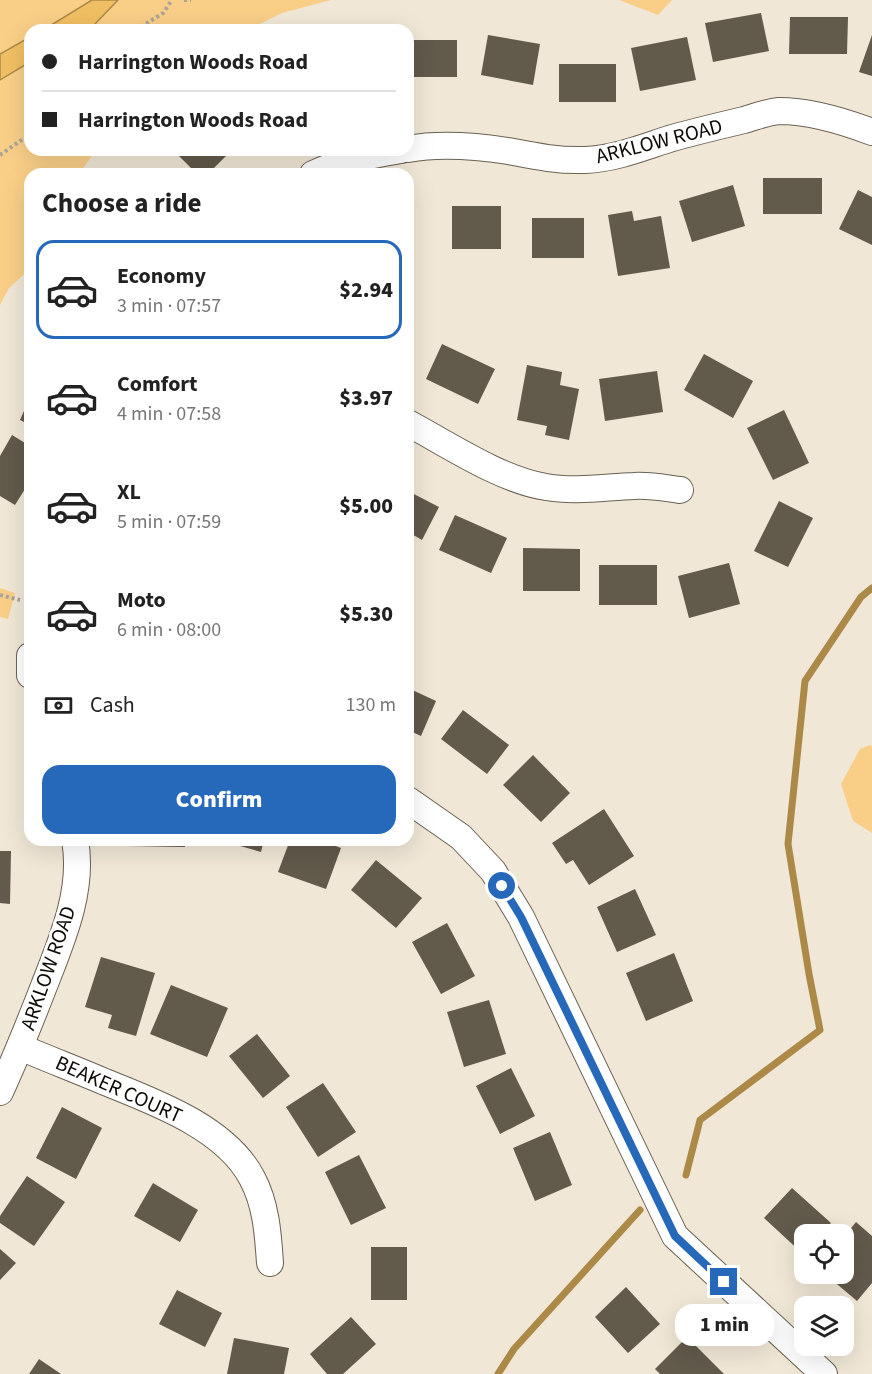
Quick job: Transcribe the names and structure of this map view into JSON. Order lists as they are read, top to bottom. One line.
{"streets":{"street":["ARKLOW ROAD","BEAKER COURT"]},"crossings":[["ARKLOW ROAD","BEAKER COURT"]],"page":{"banner":["Harrington Woods Road","Harrington Woods Road"],"heading":"Choose a ride","list":[{"name":"Economy","note":"3 min · 07:57","value":"$2.94"},{"name":"Comfort","note":"4 min · 07:58","value":"$3.97"},{"name":"XL","note":"5 min · 07:59","value":"$5.00"},{"name":"Moto","note":"6 min · 08:00","value":"$5.30"}],"pay":["Cash","130 m"],"buttons":"Confirm","bubble":"1 min"}}
